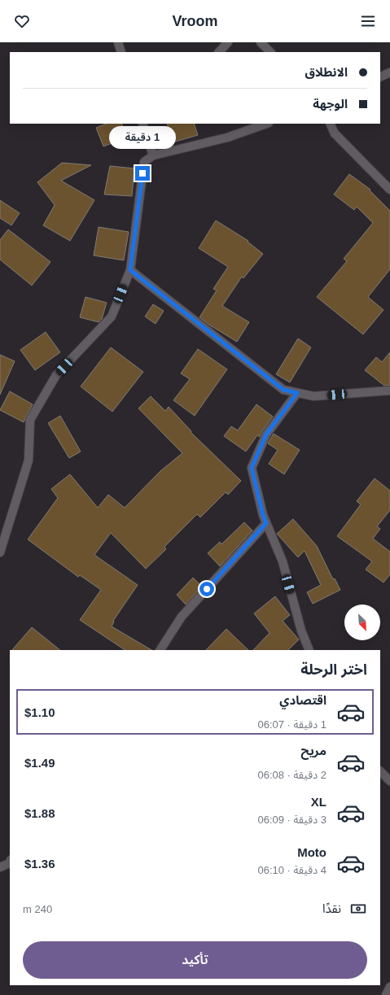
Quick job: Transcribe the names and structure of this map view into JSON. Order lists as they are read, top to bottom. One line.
{"north":"bottom right","page":{"header":"Vroom","banner":["الانطلاق","الوجهة"],"bubble":"1 دقيقة","heading":"اختر الرحلة","list":[{"name":"اقتصادي","note":"1 دقيقة · 06:07","value":"$1.10"},{"name":"مريح","note":"2 دقيقة · 06:08","value":"$1.49"},{"name":"XL","note":"3 دقيقة · 06:09","value":"$1.88"},{"name":"Moto","note":"4 دقيقة · 06:10","value":"$1.36"}],"pay":["نقدًا","240 m"],"buttons":"تأكيد"}}
